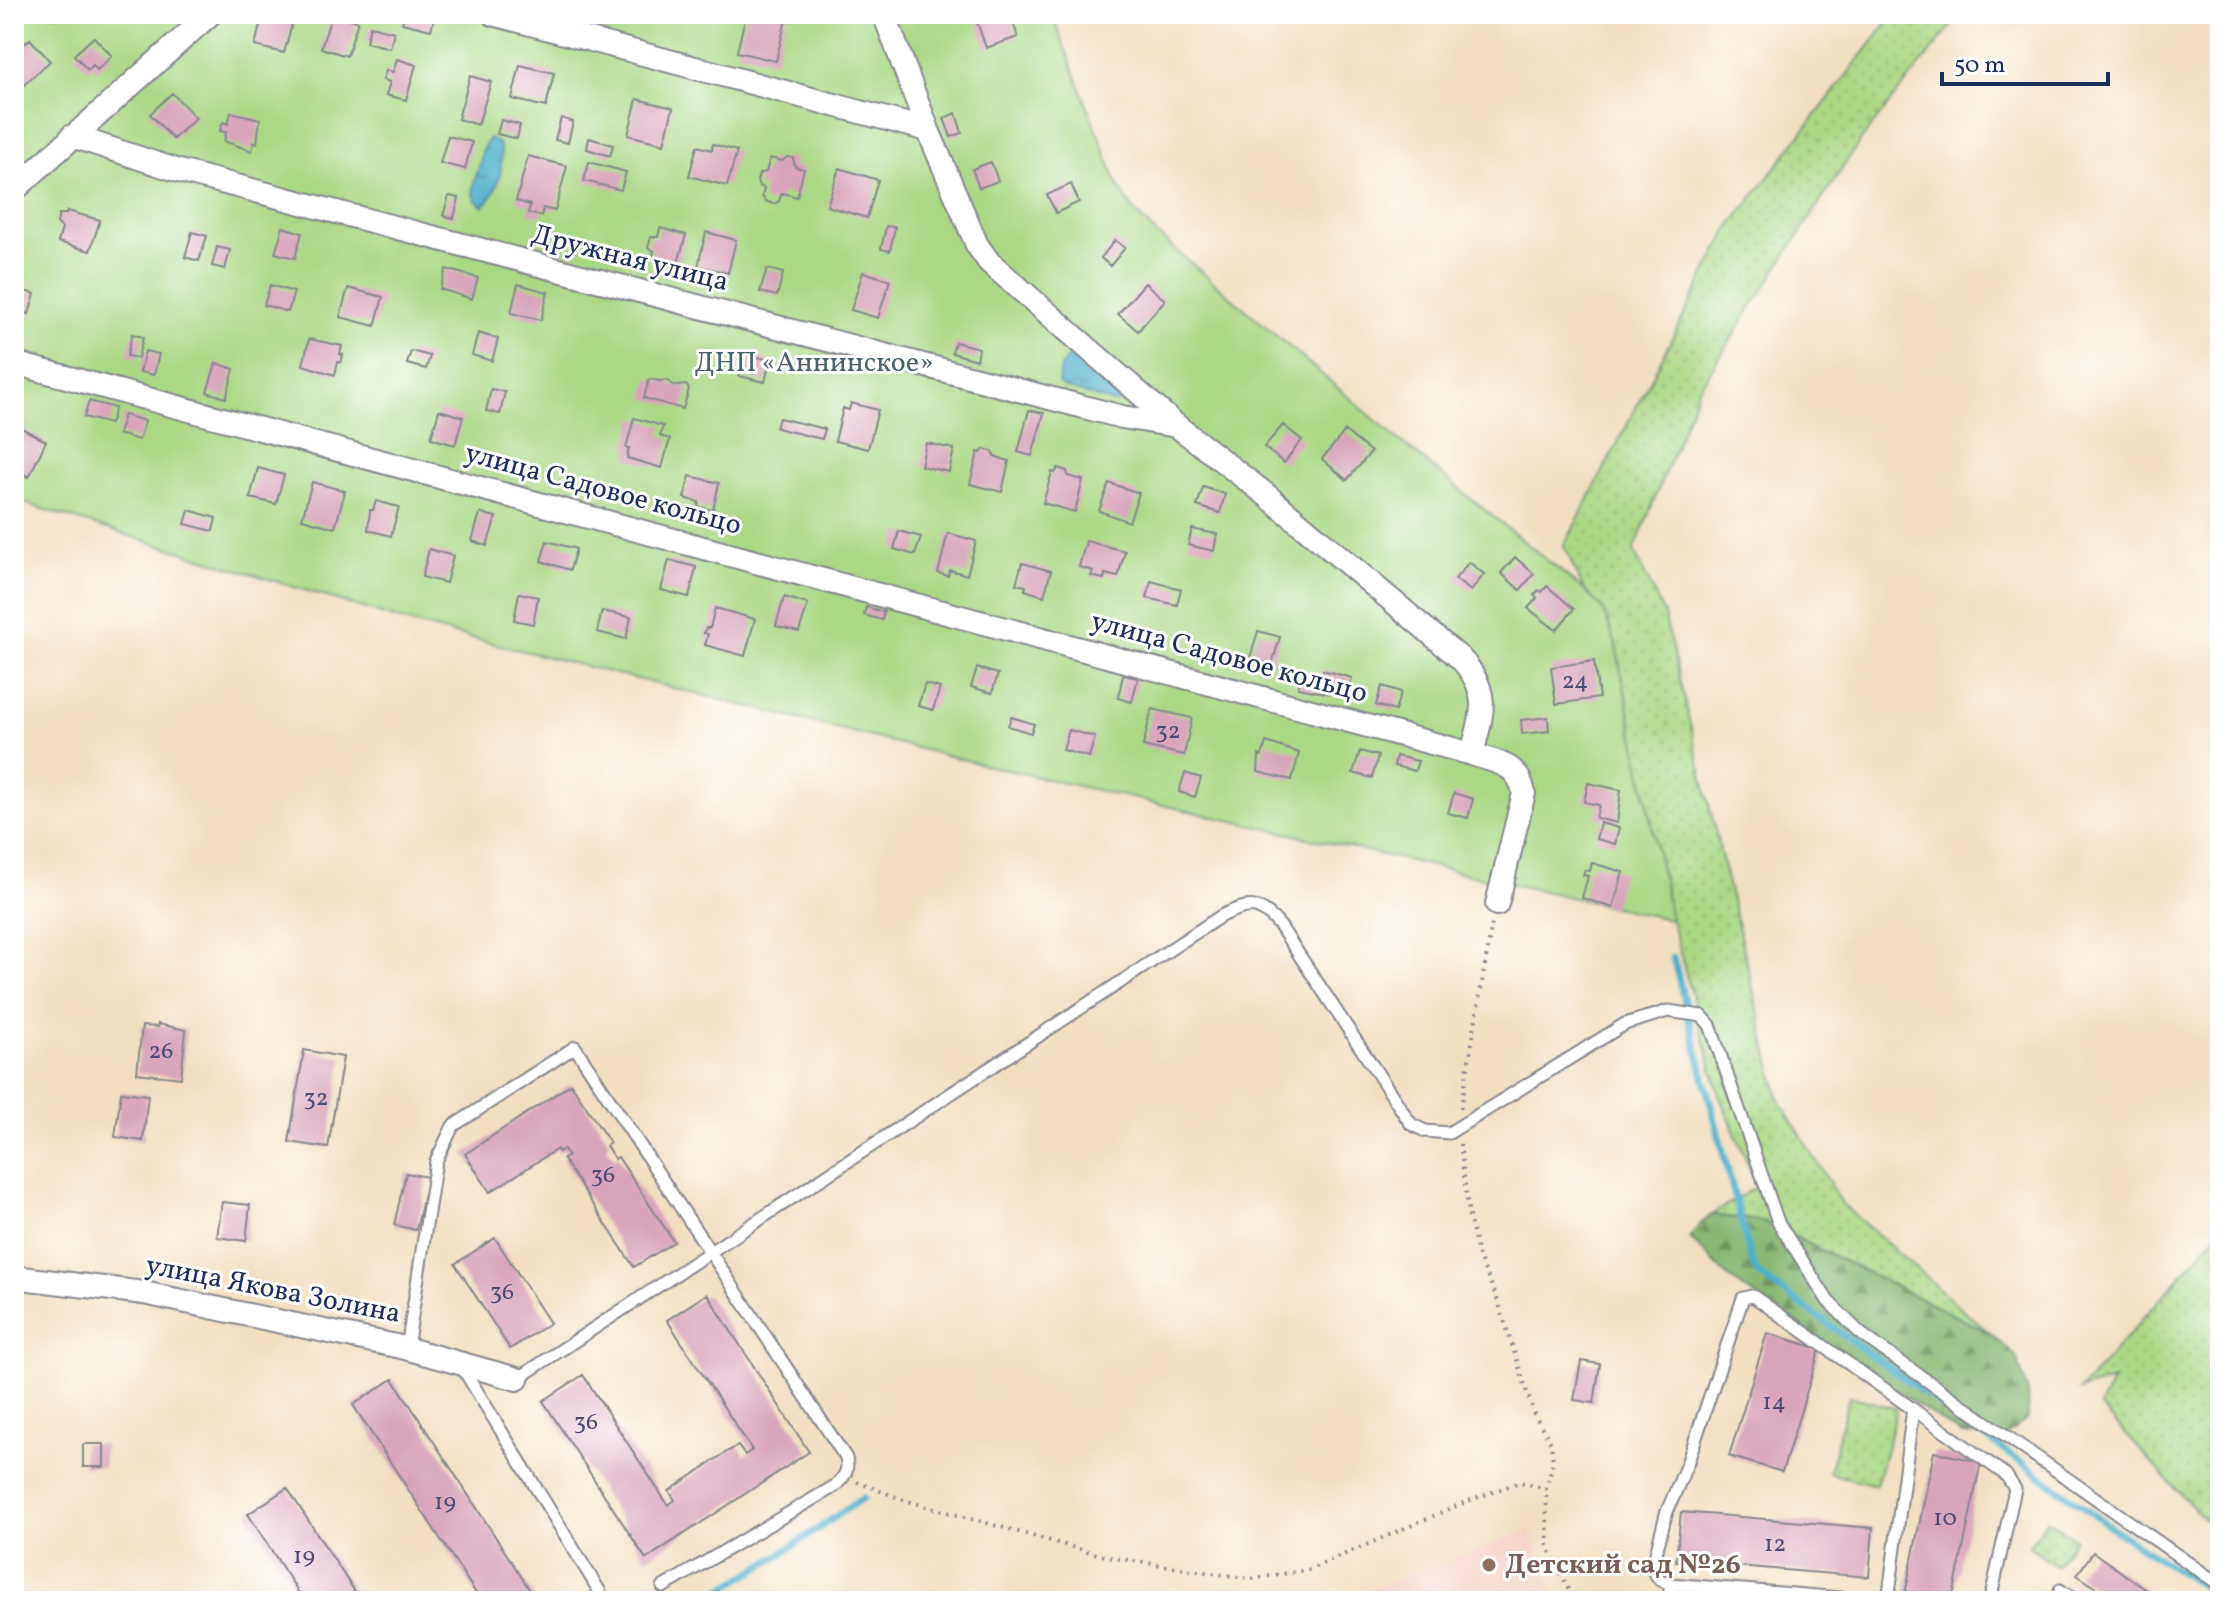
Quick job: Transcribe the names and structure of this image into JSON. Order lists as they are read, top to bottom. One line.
{"streets":{"street":["Дружная улица","улица Садовое кольцо","улица Якова Золина"]},"parks":["ДНП «Аннинское»"],"places":["Детский сад №26"],"house_numbers":["24","32","26","32","36","36","14","36","19","10","12","19"],"scale_bar":"50 m"}
